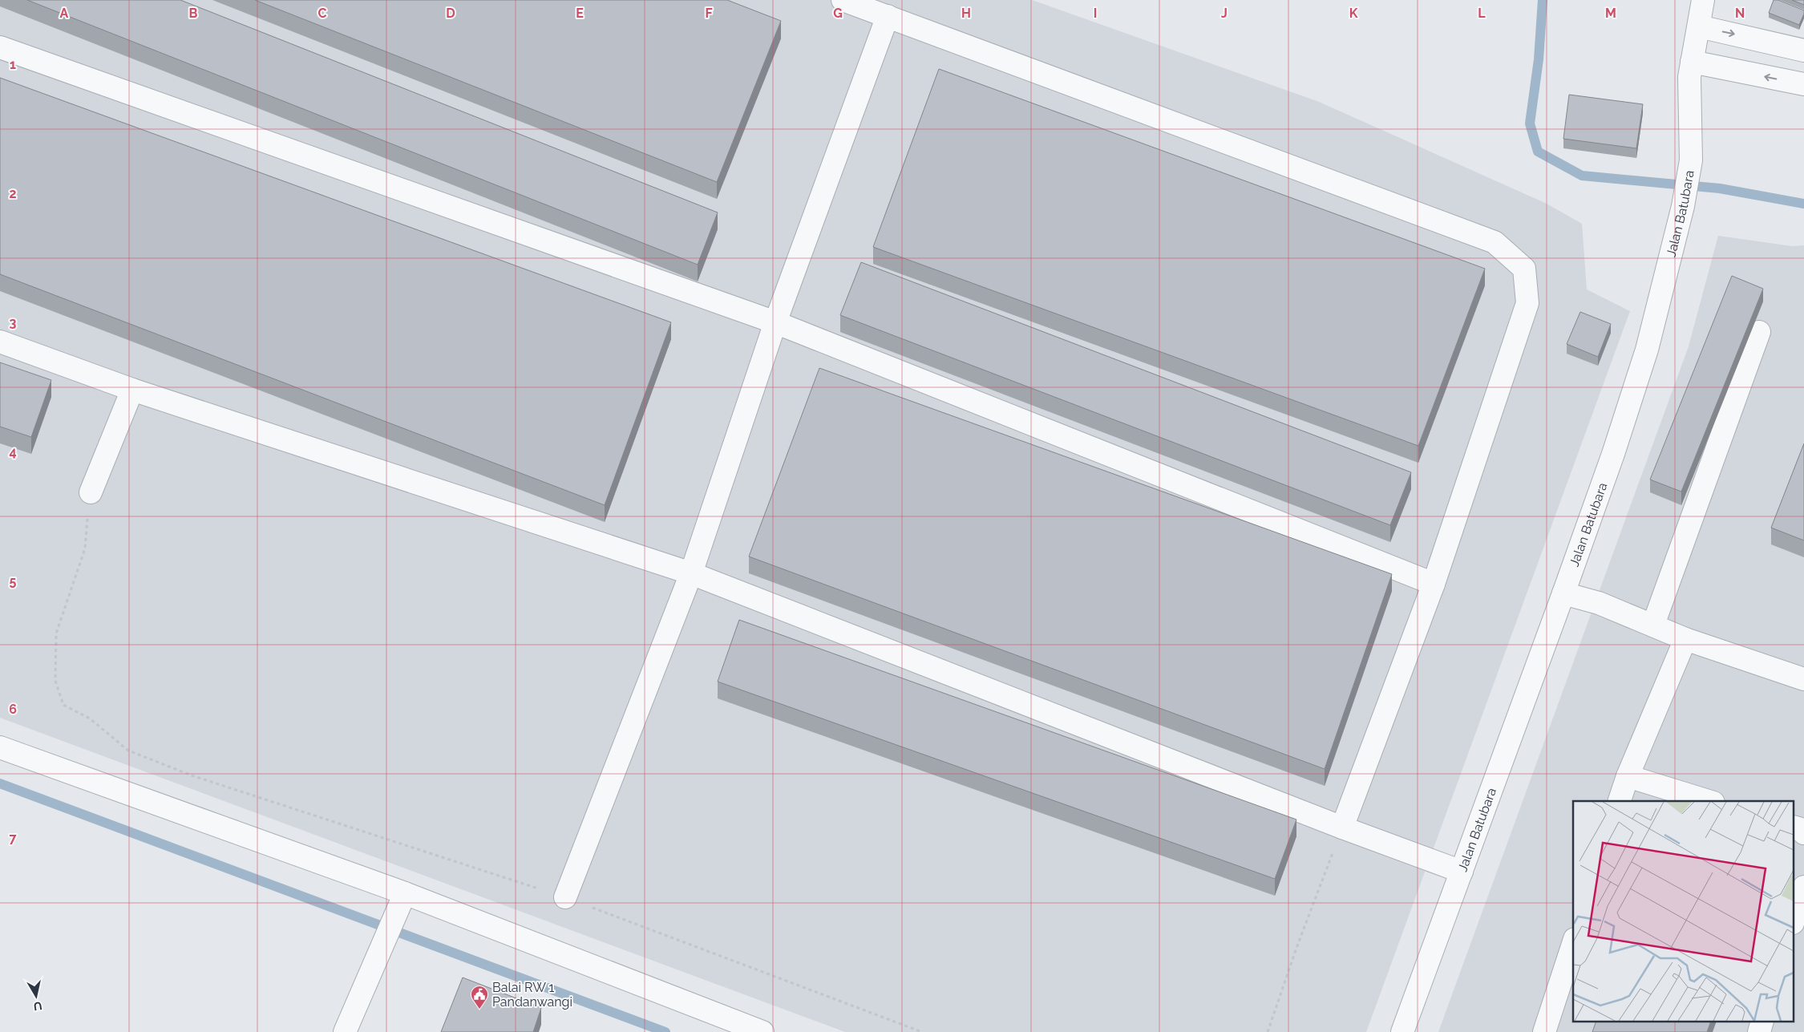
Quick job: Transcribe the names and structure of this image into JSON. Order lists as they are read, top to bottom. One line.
{"streets":{"street":["Jalan Batubara"]},"places":{"public building":["Balai RW 1 Pandanwangi"]},"north":"bottom","grid":{"columns":["A","B","C","D","E","F","G","H","I","J","K","L","M","N"],"rows":["1","2","3","4","5","6","7"]}}
